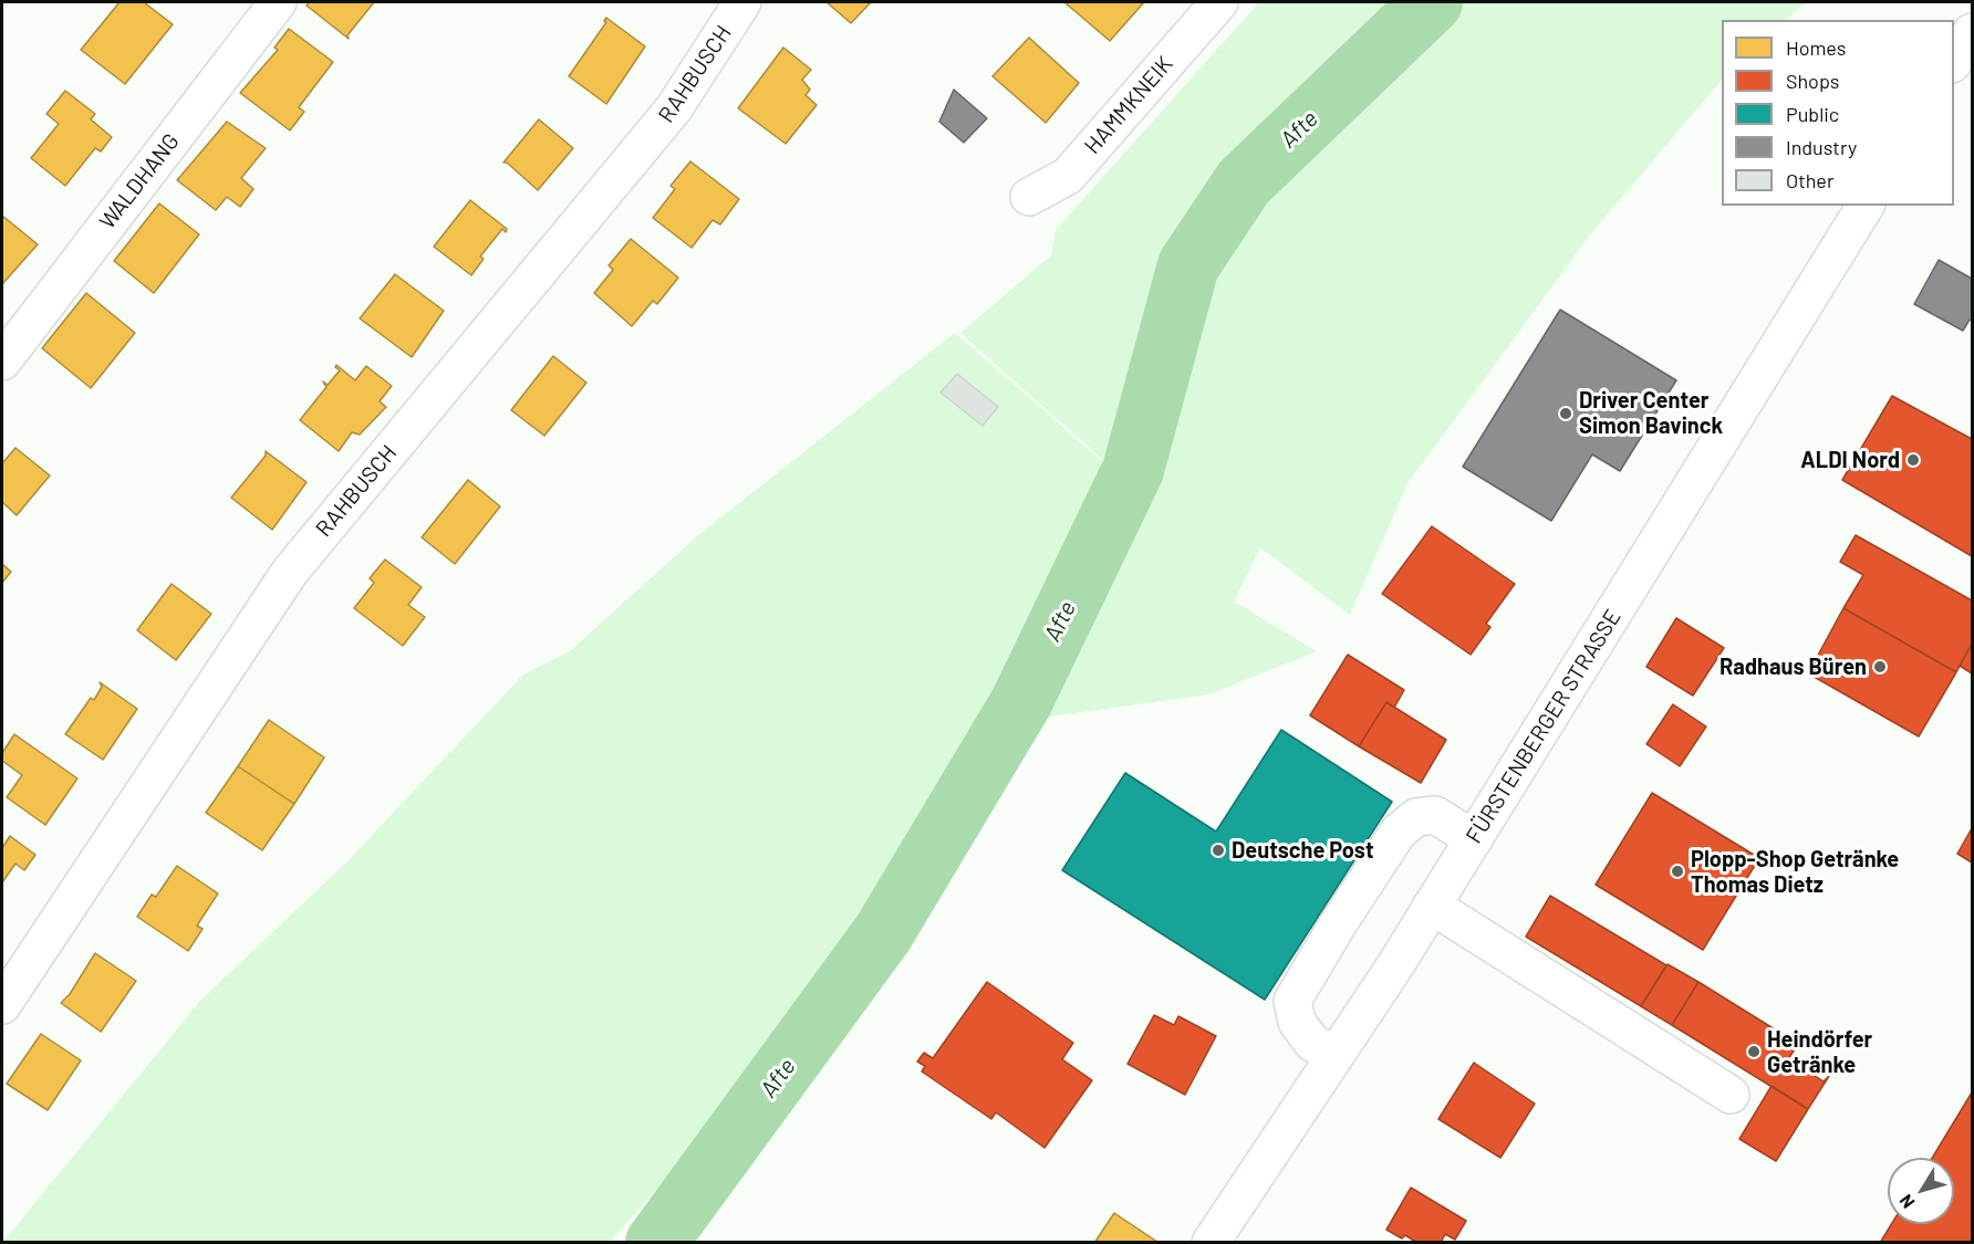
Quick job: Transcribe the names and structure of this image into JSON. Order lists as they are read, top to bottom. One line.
{"streets":{"street":["RAHBUSCH","HAMMKNEIK","WALDHANG","FÜRSTENBERGER STRASSE"]},"water":["Afte"],"places":["Driver Center Simon Bavinck","ALDI Nord","Radhaus Büren","Deutsche Post","Plopp-Shop Getränke Thomas Dietz","Heindörfer Getränke"],"legend":["Homes","Shops","Public","Industry","Other"],"north":"bottom left"}
